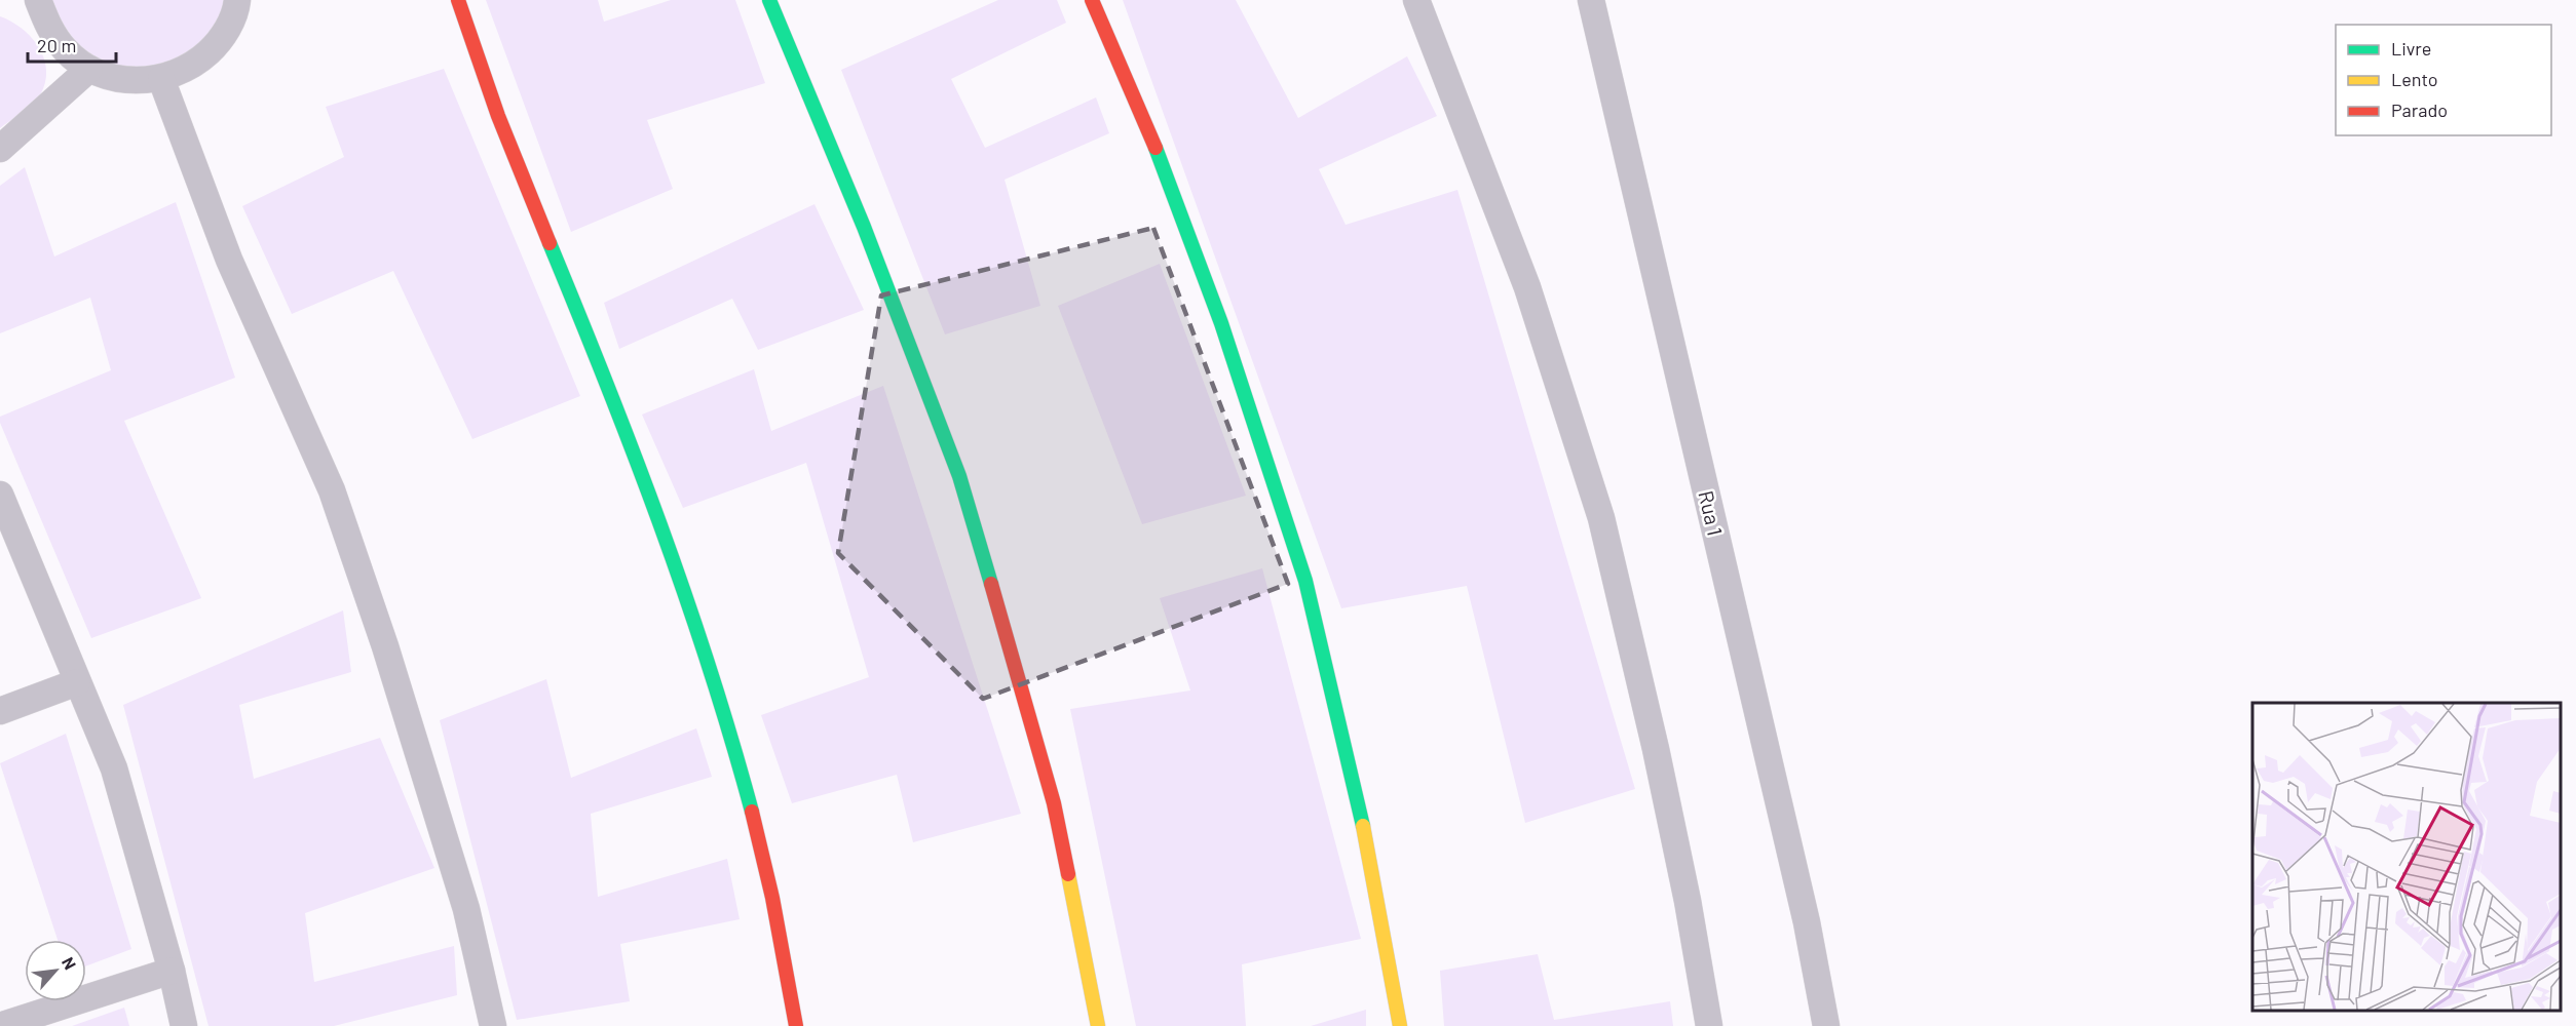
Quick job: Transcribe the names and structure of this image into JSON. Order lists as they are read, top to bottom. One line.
{"streets":{"street":["Rua 1"]},"legend":["Livre","Lento","Parado"],"scale_bar":"20 m","north":"top right"}
